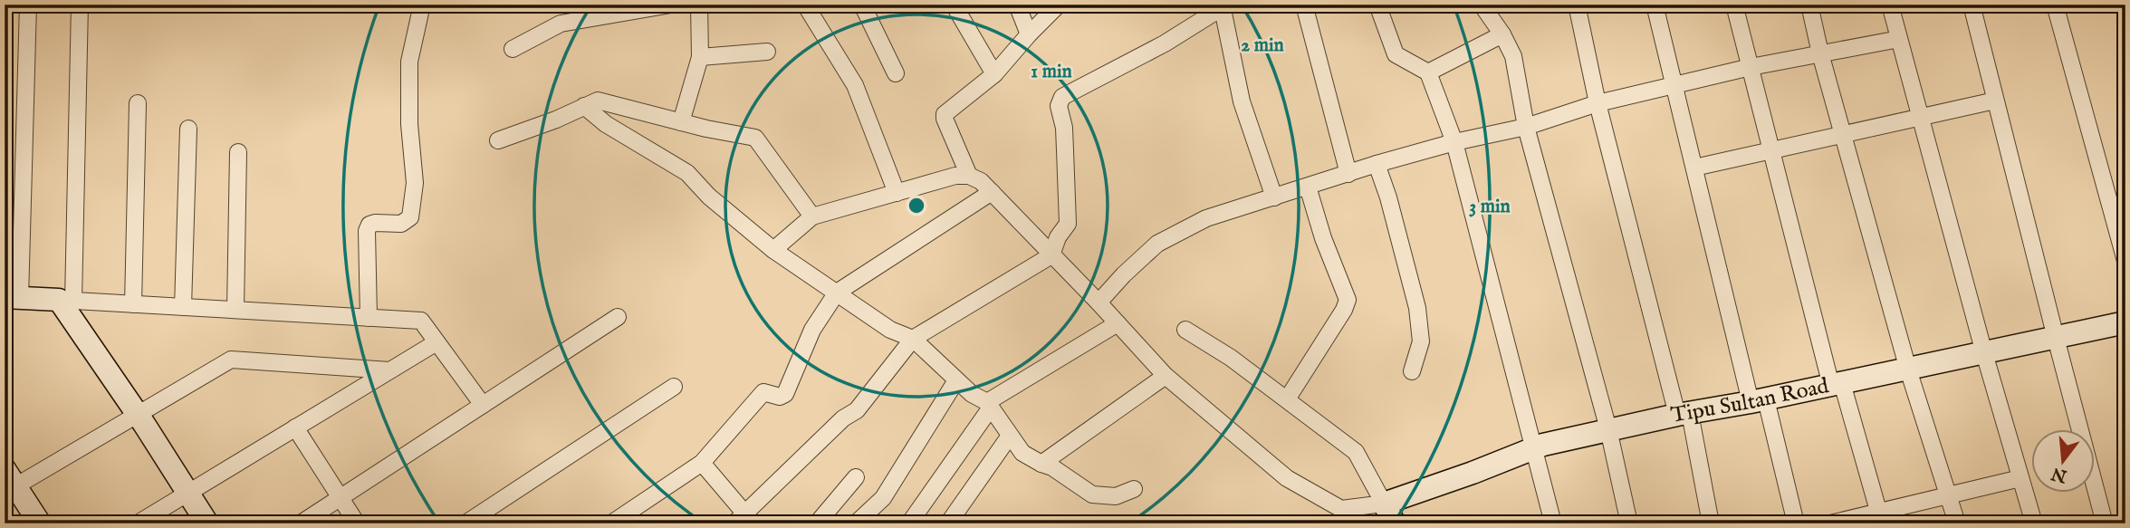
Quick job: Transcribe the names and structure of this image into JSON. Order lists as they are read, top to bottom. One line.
{"streets":{"main road":["Tipu Sultan Road"]},"north":"bottom","rings":["2 min","1 min","3 min"]}
